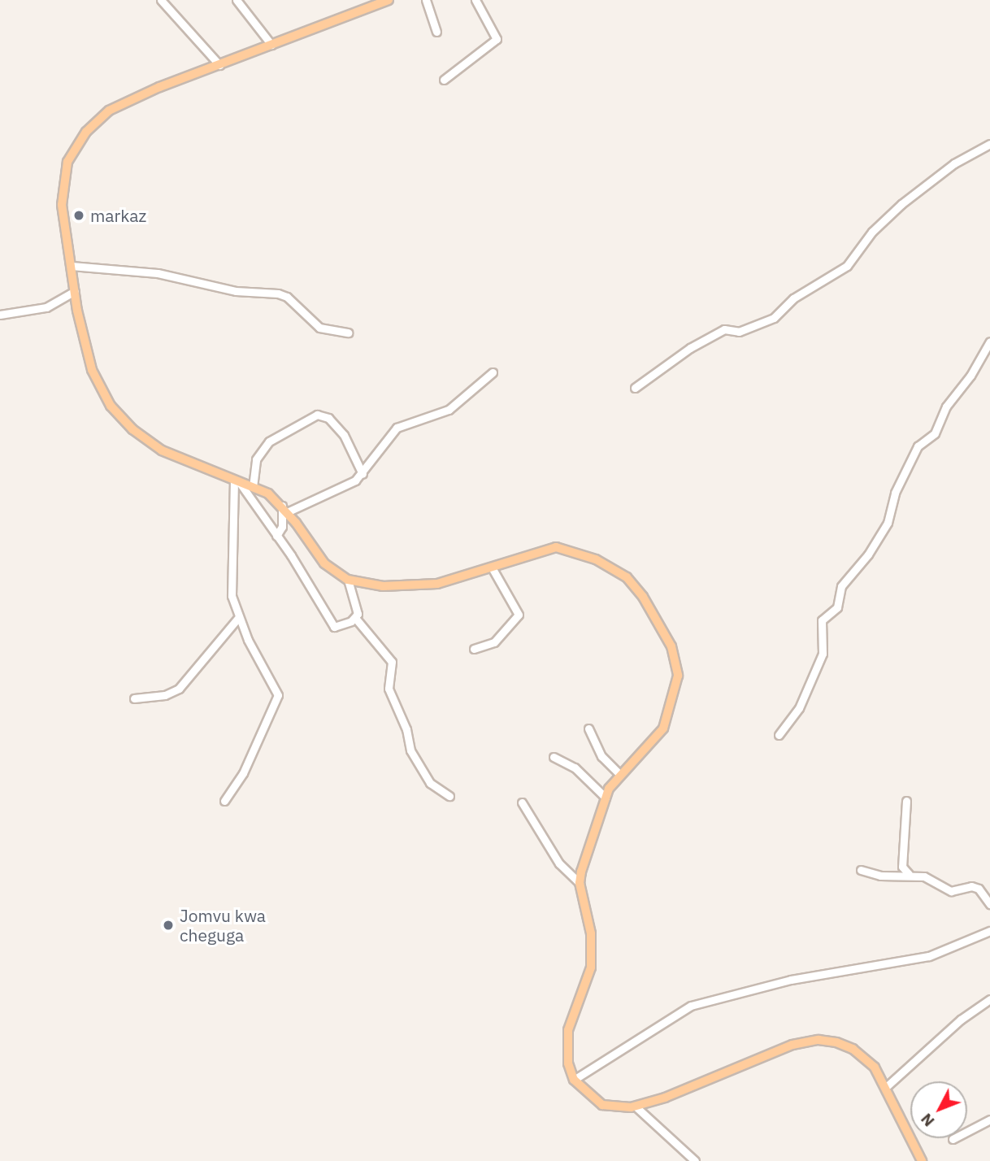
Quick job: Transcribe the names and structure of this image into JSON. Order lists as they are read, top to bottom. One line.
{"places":["markaz","Jomvu kwa cheguga"],"north":"bottom left"}
